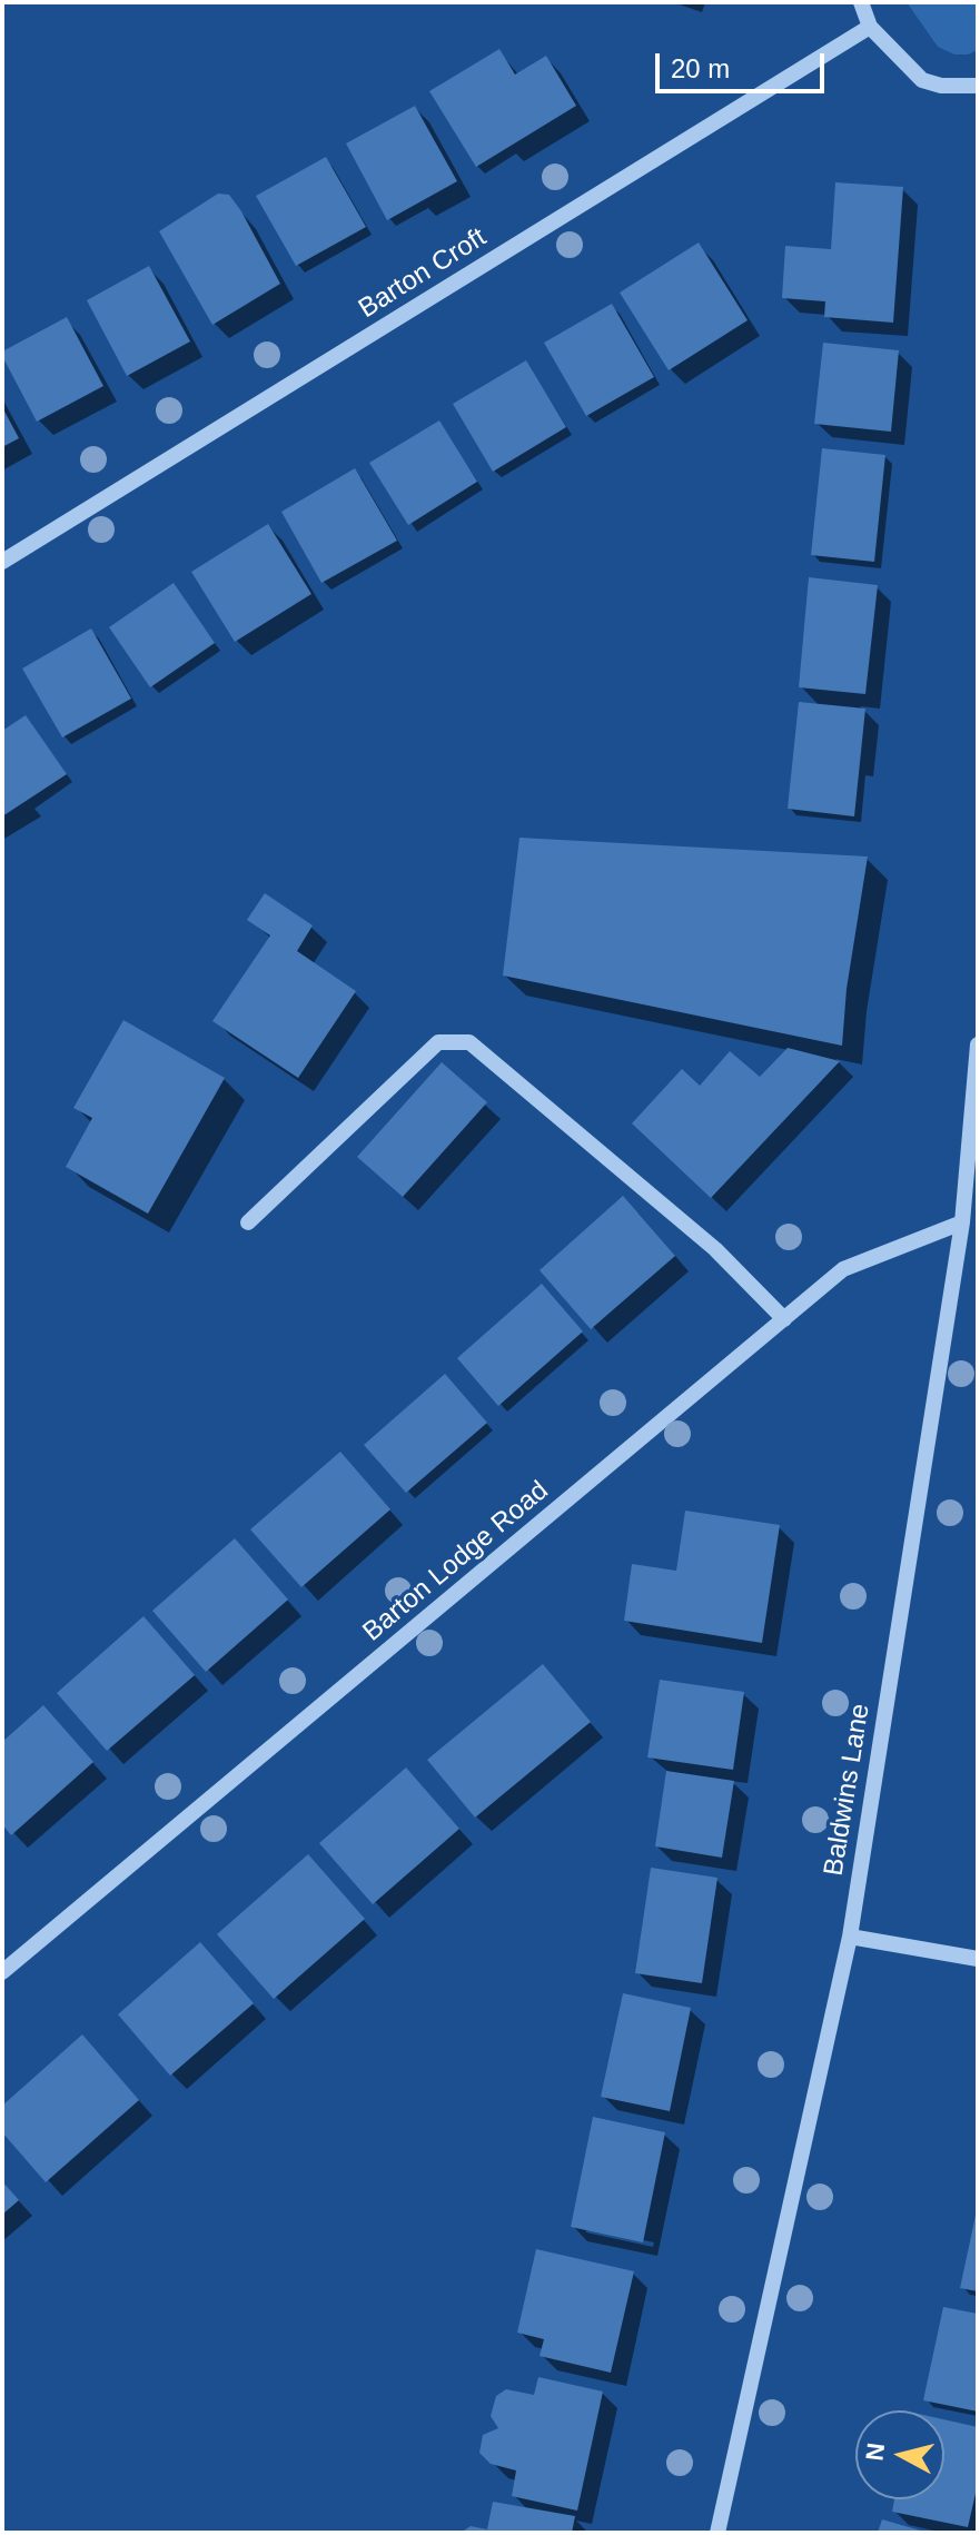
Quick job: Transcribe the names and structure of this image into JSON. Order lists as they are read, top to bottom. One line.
{"streets":{"street":["Barton Croft","Barton Lodge Road","Baldwins Lane"]},"crossings":[["Barton Lodge Road","Baldwins Lane"]],"scale_bar":"20 m","north":"left"}
